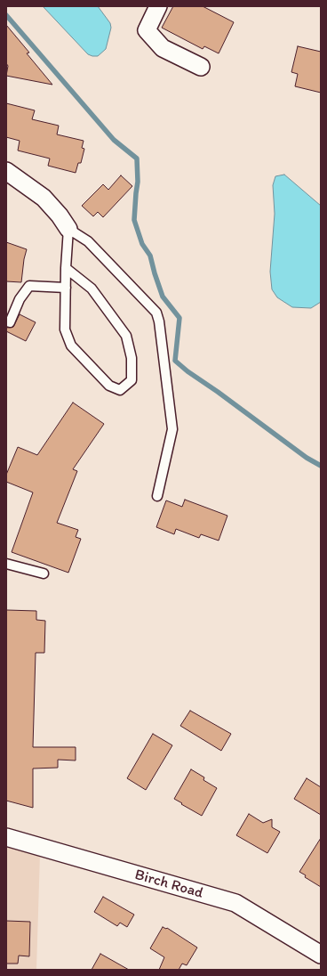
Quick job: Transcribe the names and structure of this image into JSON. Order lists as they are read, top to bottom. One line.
{"streets":{"street":["Birch Road"]}}
